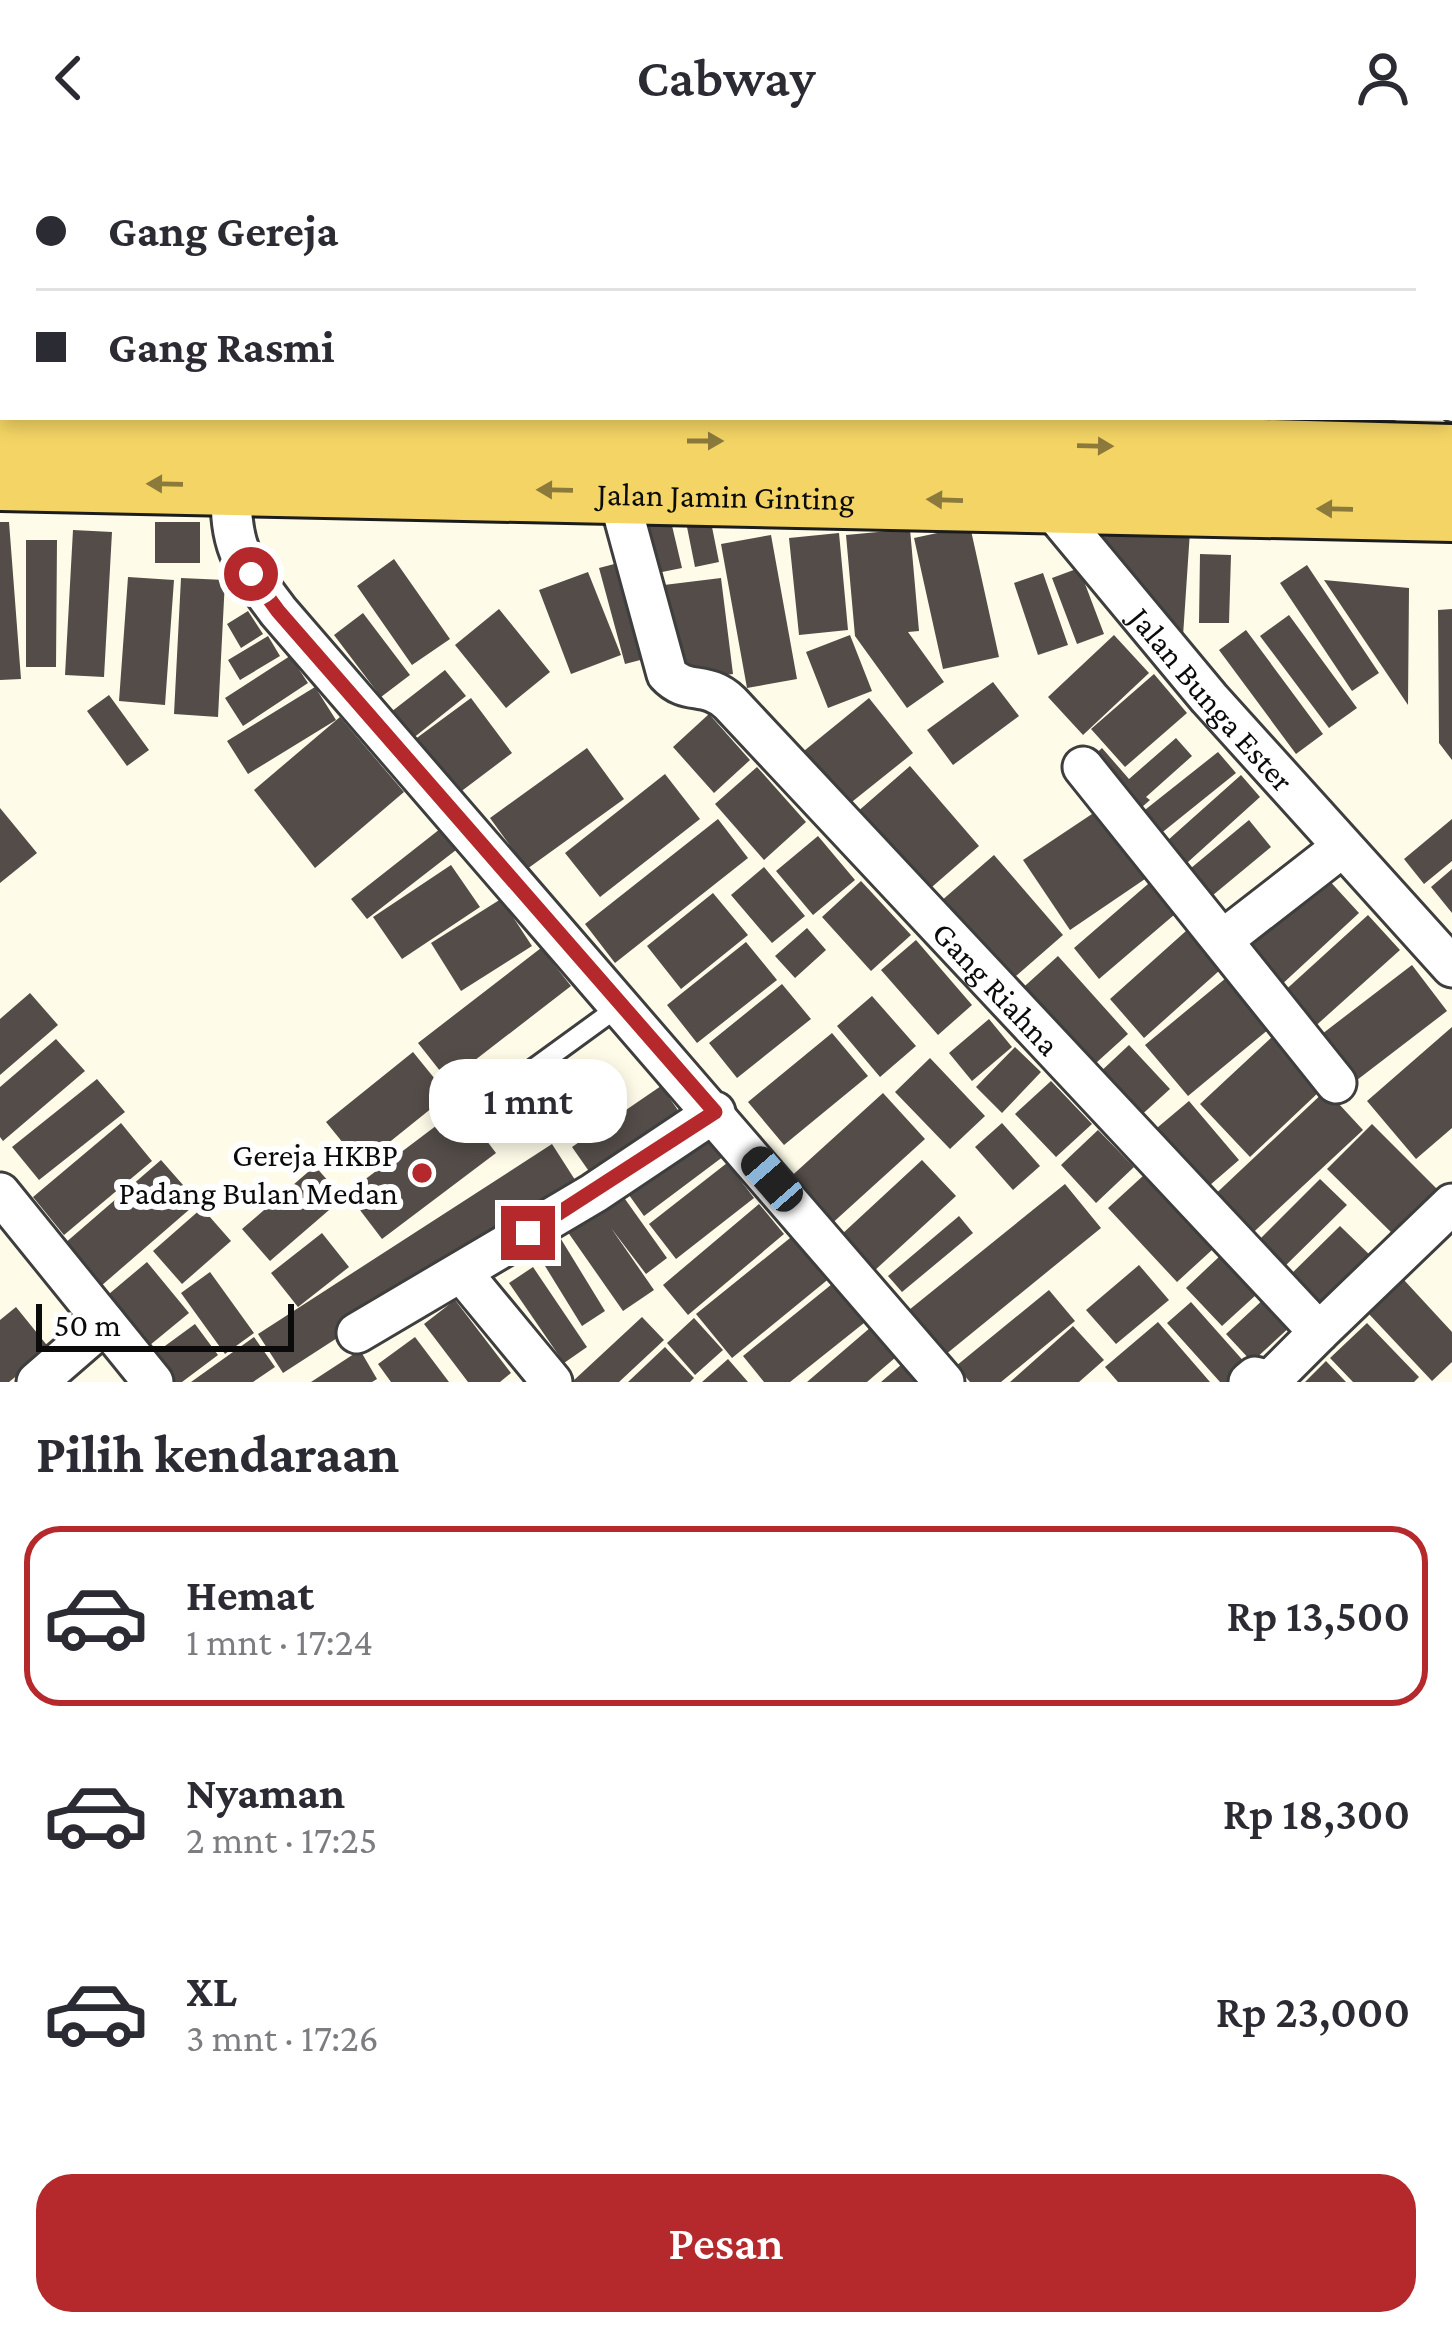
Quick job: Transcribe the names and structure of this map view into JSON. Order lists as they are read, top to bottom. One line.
{"streets":{"main road":["Jalan Jamin Ginting"],"street":["Jalan Bunga Ester","Gang Riahna"]},"crossings":[["Jalan Jamin Ginting","Jalan Bunga Ester"],["Jalan Jamin Ginting","Gang Riahna"]],"places":["Gereja HKBP Padang Bulan Medan"],"scale_bar":"50 m","page":{"header":"Cabway","banner":["Gang Gereja","Gang Rasmi"],"bubble":"1 mnt","scale":"50 m","heading":"Pilih kendaraan","list":[{"name":"Hemat","note":"1 mnt · 17:24","value":"Rp 13,500"},{"name":"Nyaman","note":"2 mnt · 17:25","value":"Rp 18,300"},{"name":"XL","note":"3 mnt · 17:26","value":"Rp 23,000"}],"buttons":"Pesan"}}
